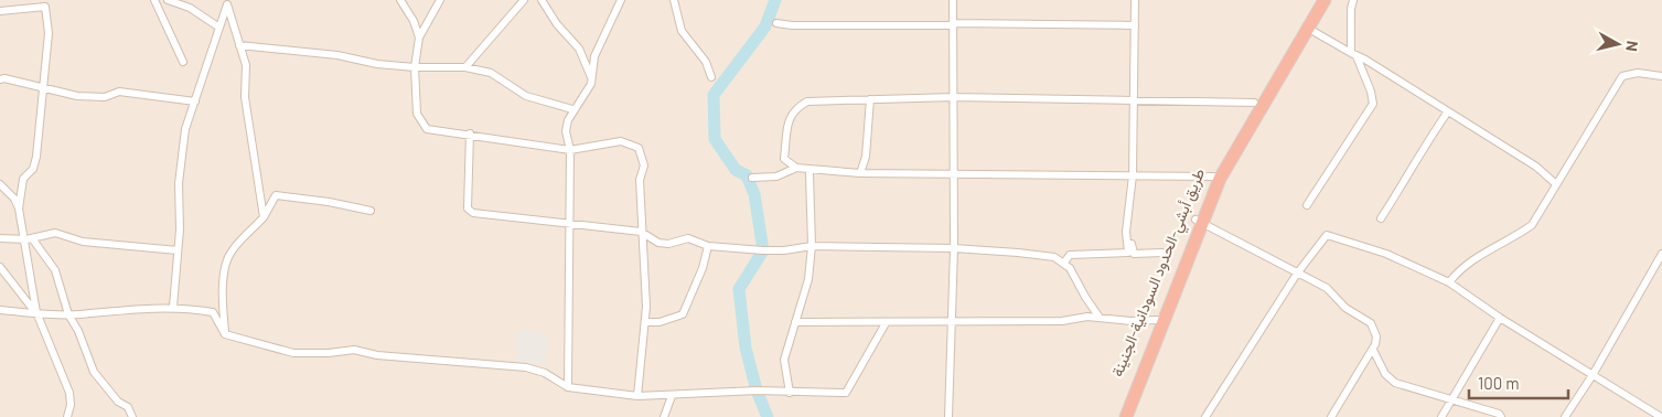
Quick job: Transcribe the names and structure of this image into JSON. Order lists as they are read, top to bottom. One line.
{"streets":{"highway":["طريق أبشي-الحدود السودانية-الجنينة"]},"scale_bar":"100 m","north":"right"}
